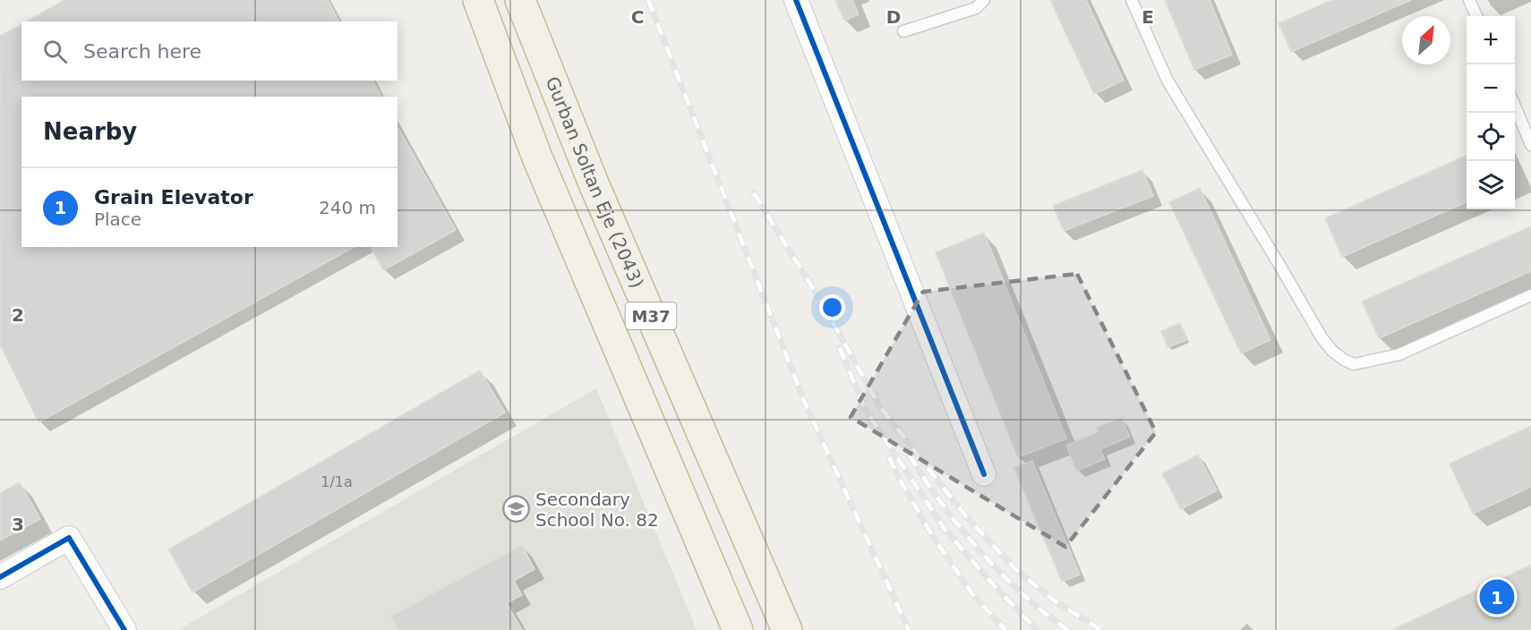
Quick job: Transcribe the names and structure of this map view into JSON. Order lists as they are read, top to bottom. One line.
{"streets":{"highway":["Gurban Soltan Eje (2043)","M37"]},"places":{"school or university":["Secondary School No. 82"]},"house_numbers":["1/1а"],"north":"top right","page":{"map_buttons":["+","−"],"search":"Search here","heading":"Nearby","list":[{"mark":"1","name":"Grain Elevator","note":"Place","value":"240 m"}],"pins":"1"},"grid":{"columns":["C","D","E"],"rows":["2","3"]}}
